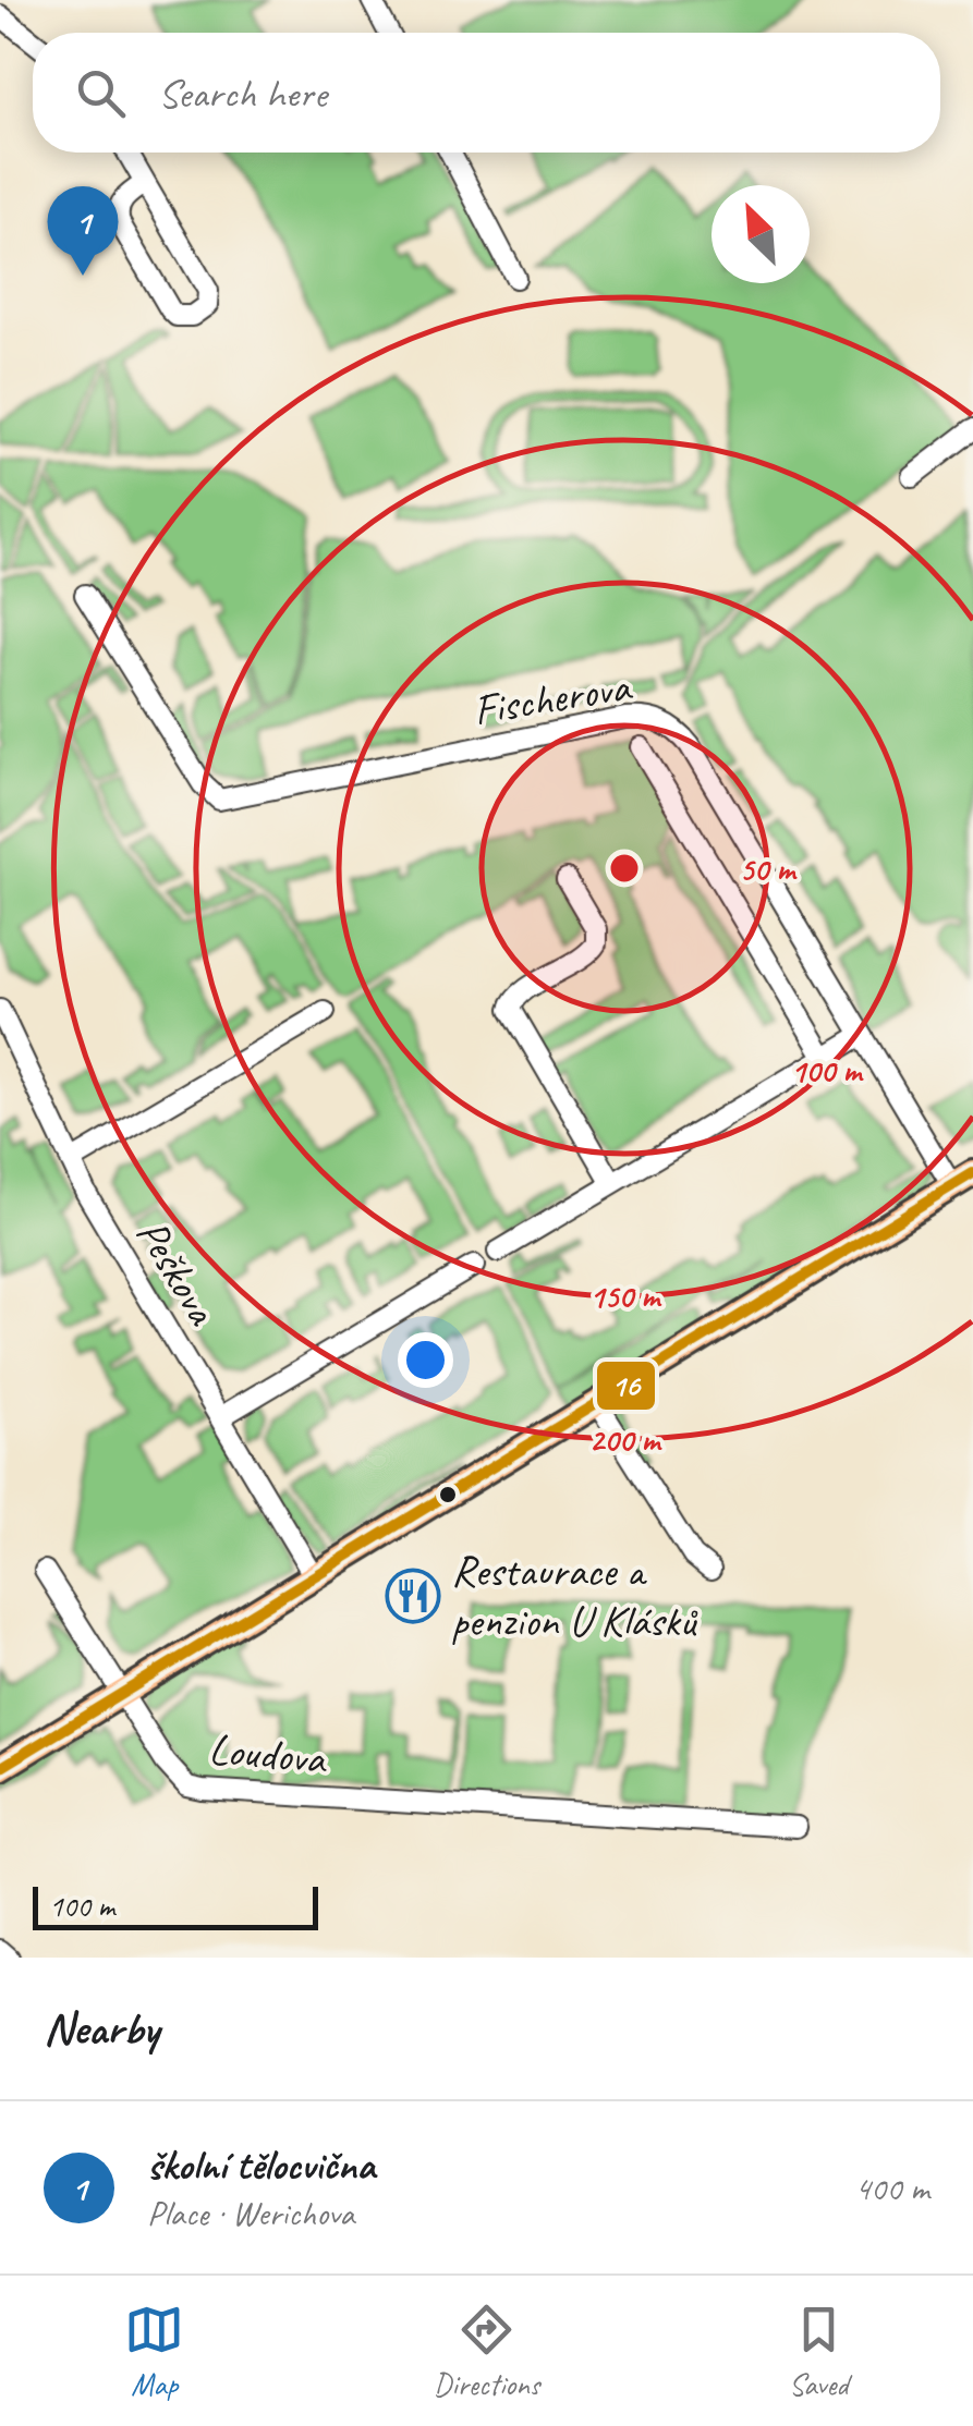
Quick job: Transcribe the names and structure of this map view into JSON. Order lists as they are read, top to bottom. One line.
{"streets":{"street":["Fischerova","Peškova","Loudova"]},"places":{"restaurant":["Restaurace a penzion U Klásků"]},"lines":["transit line 16"],"scale_bar":"100 m","north":"top left","page":{"search":"Search here","pins":"1","scale":"100 m","heading":"Nearby","list":[{"mark":"1","name":"školní tělocvična","note":"Place · Werichova","value":"400 m"}],"nav":["Map","Directions","Saved"]},"rings":["50 m","100 m","150 m","200 m"]}
